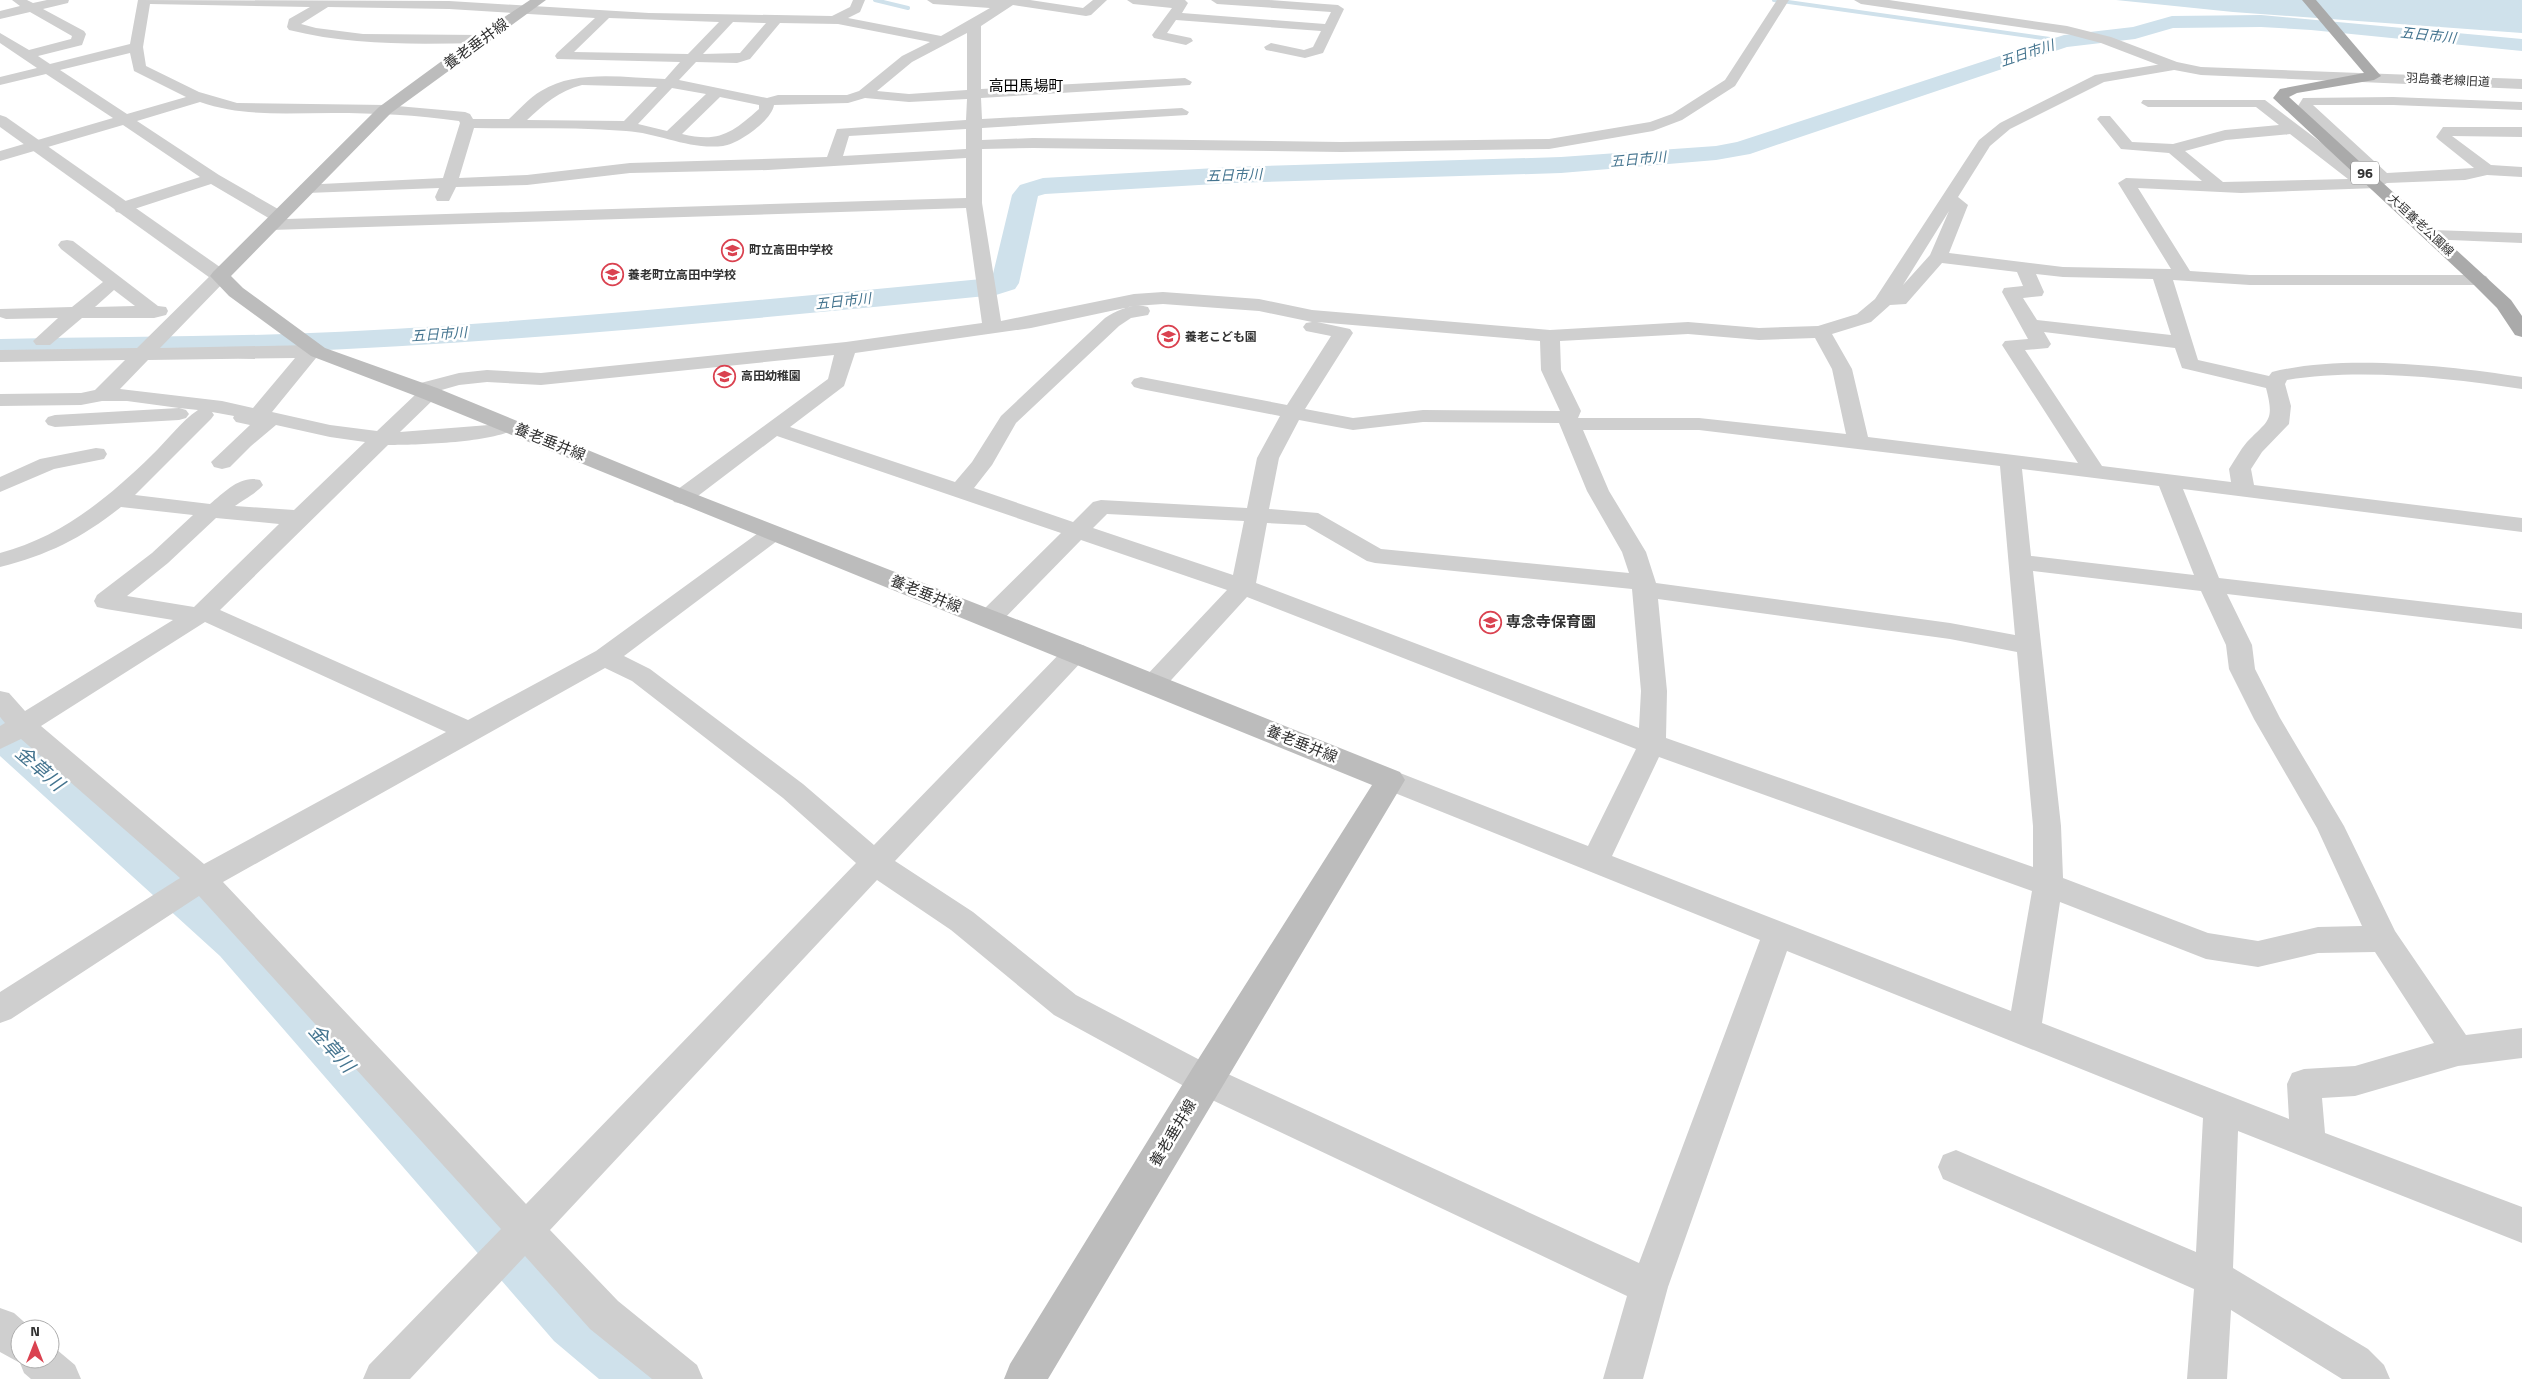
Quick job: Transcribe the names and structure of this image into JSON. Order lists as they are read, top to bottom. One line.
{"streets":{"main road":["養老垂井線","96","大垣養老公園線"],"street":["羽島養老線旧道"]},"crossings":[["羽島養老線旧道","大垣養老公園線"]],"districts":["高田馬場町"],"water":["五日市川","金草川"],"places":{"school or university":["町立高田中学校","養老町立高田中学校","養老こども園","高田幼稚園","専念寺保育園"]},"north":"top"}
